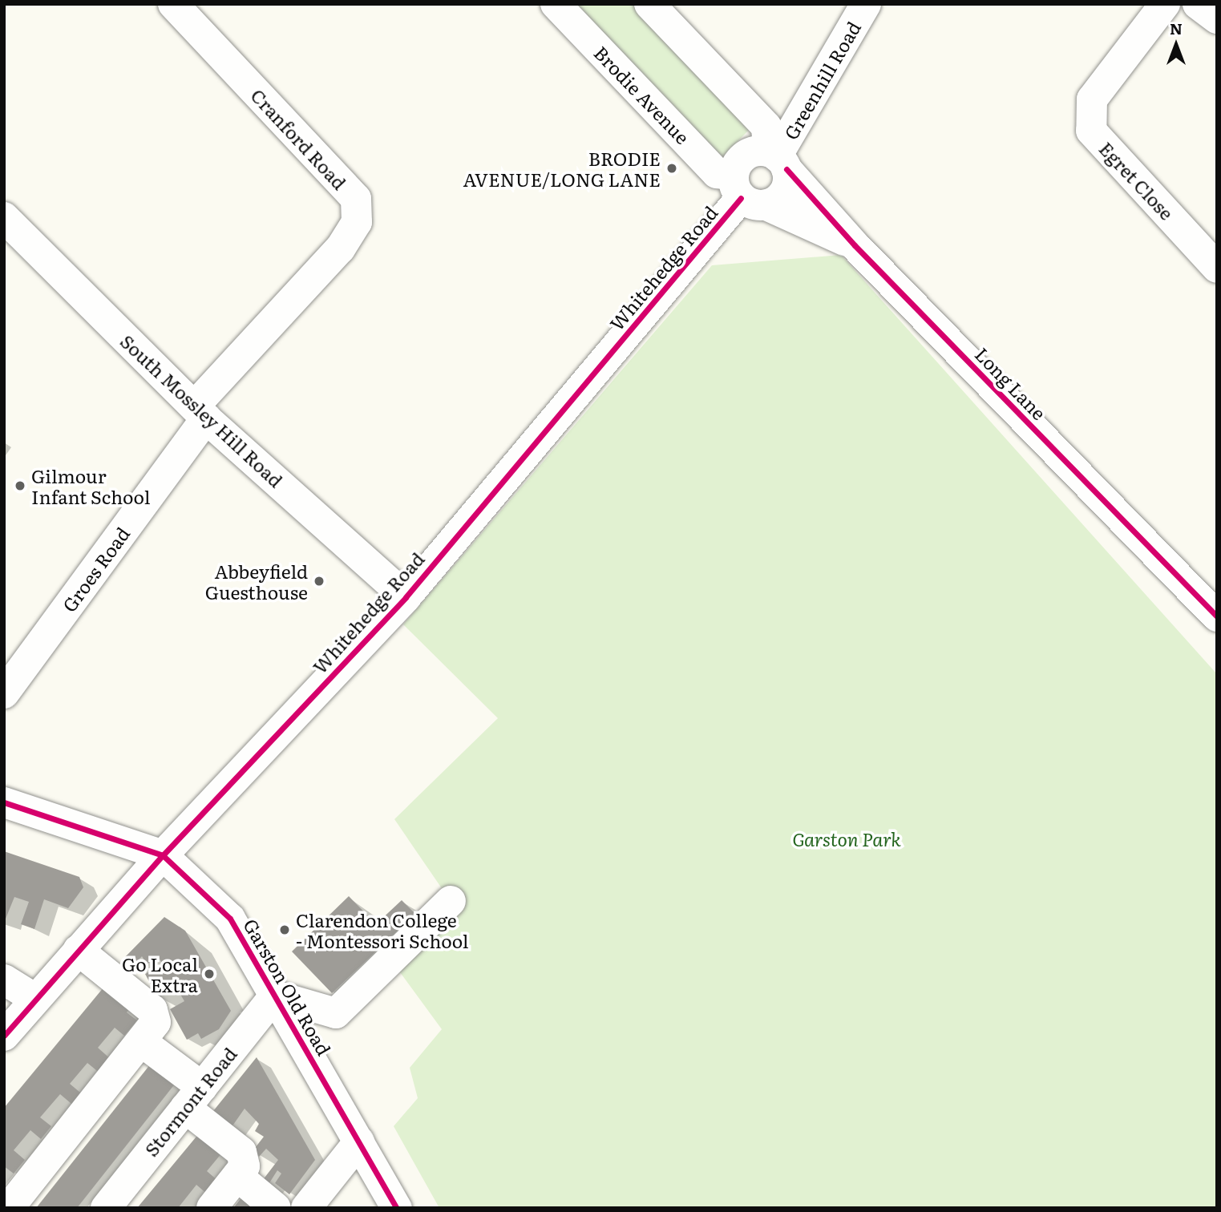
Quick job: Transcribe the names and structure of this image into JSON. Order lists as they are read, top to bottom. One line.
{"streets":{"street":["Greenhill Road","Brodie Avenue","Cranford Road","Egret Close","Whitehedge Road","Long Lane","South Mossley Hill Road","Groes Road","Garston Old Road","Stormont Road"]},"crossings":[["Greenhill Road","Long Lane"],["Brodie Avenue","Whitehedge Road"],["Brodie Avenue","Long Lane"],["Cranford Road","South Mossley Hill Road"],["Cranford Road","Groes Road"],["Whitehedge Road","Long Lane"],["Whitehedge Road","South Mossley Hill Road"],["Whitehedge Road","Garston Old Road"],["South Mossley Hill Road","Groes Road"],["Garston Old Road","Stormont Road"]],"parks":["Garston Park"],"places":["BRODIE AVENUE/LONG LANE","Gilmour Infant School","Abbeyfield Guesthouse","Clarendon College - Montessori School","Go Local Extra"],"north":"top"}
